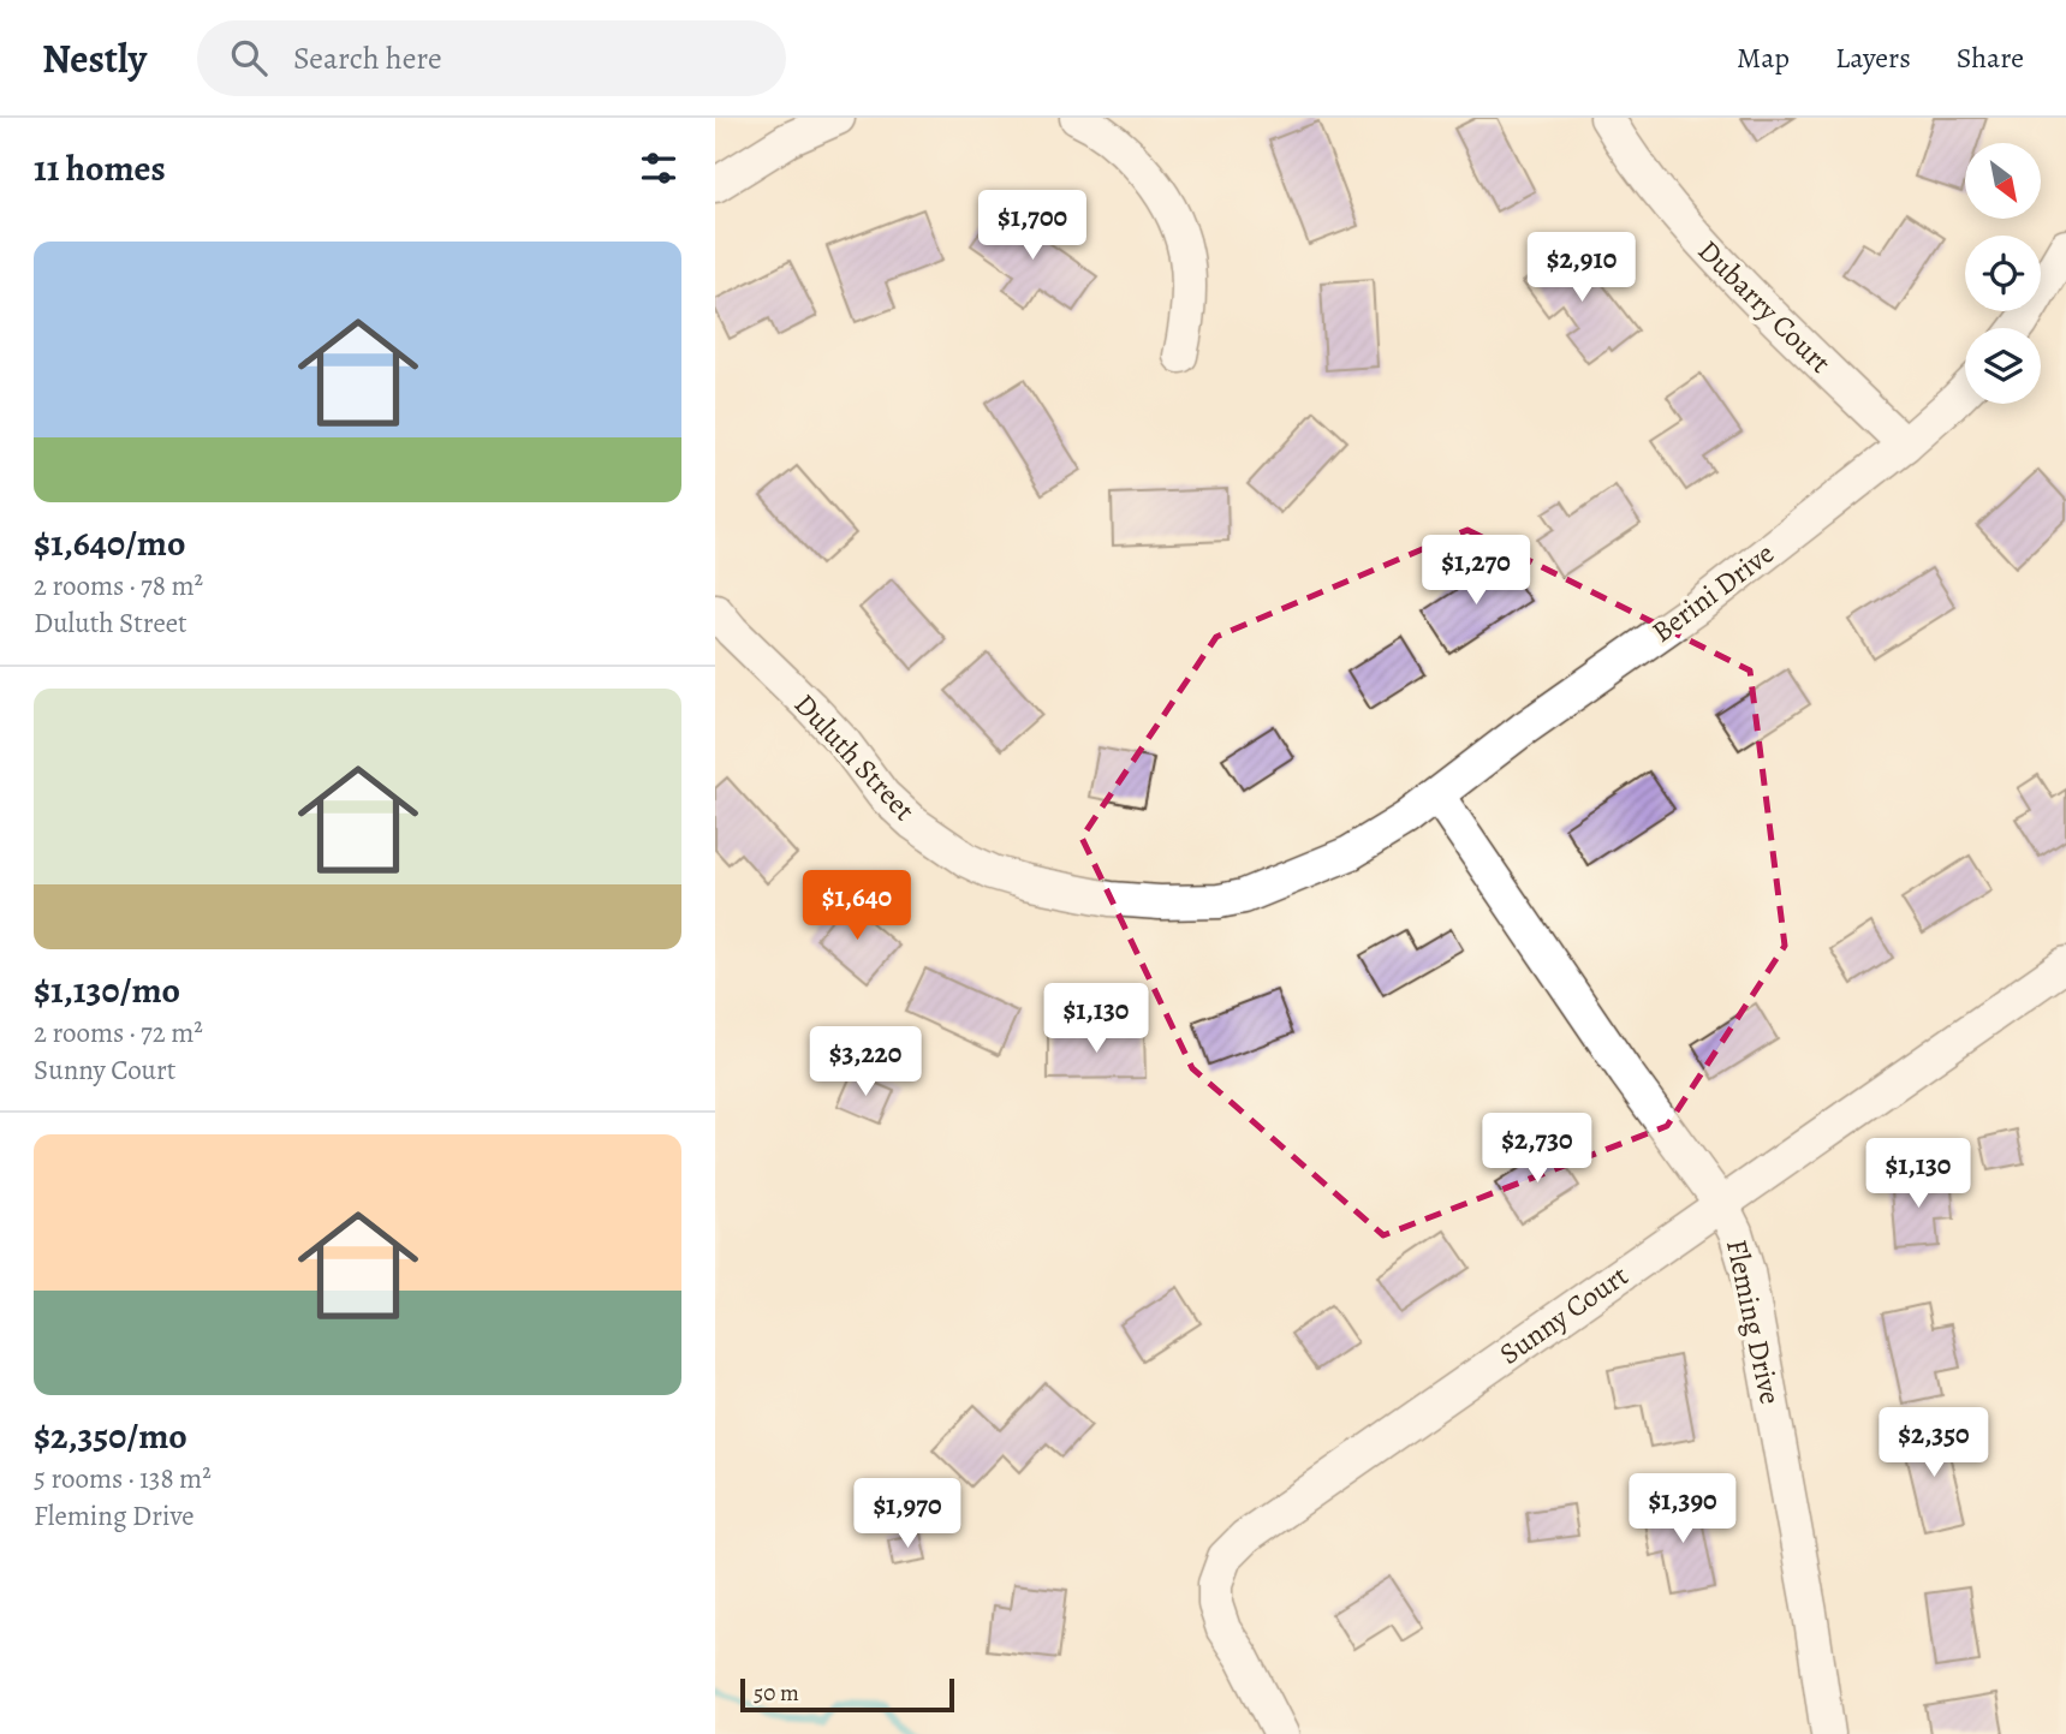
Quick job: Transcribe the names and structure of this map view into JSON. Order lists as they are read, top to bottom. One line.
{"streets":{"street":["Dubarry Court","Berini Drive","Duluth Street","Sunny Court","Fleming Drive"]},"crossings":[["Dubarry Court","Berini Drive"],["Berini Drive","Duluth Street"],["Berini Drive","Fleming Drive"],["Duluth Street","Fleming Drive"],["Sunny Court","Fleming Drive"]],"scale_bar":"50 m","north":"bottom right","page":{"header":"Nestly","search":"Search here","nav":["Map","Layers","Share"],"heading":"11 homes","price":["$1,700","$2,910","$1,270","$1,640","$1,130","$3,220","$2,730","$1,130","$2,350","$1,390","$1,970"],"list":[{"name":"$1,640/mo","note":"2 rooms · 78 m² · Duluth Street"},{"name":"$1,130/mo","note":"2 rooms · 72 m² · Sunny Court"},{"name":"$2,350/mo","note":"5 rooms · 138 m² · Fleming Drive"}],"scale":"50 m"}}
